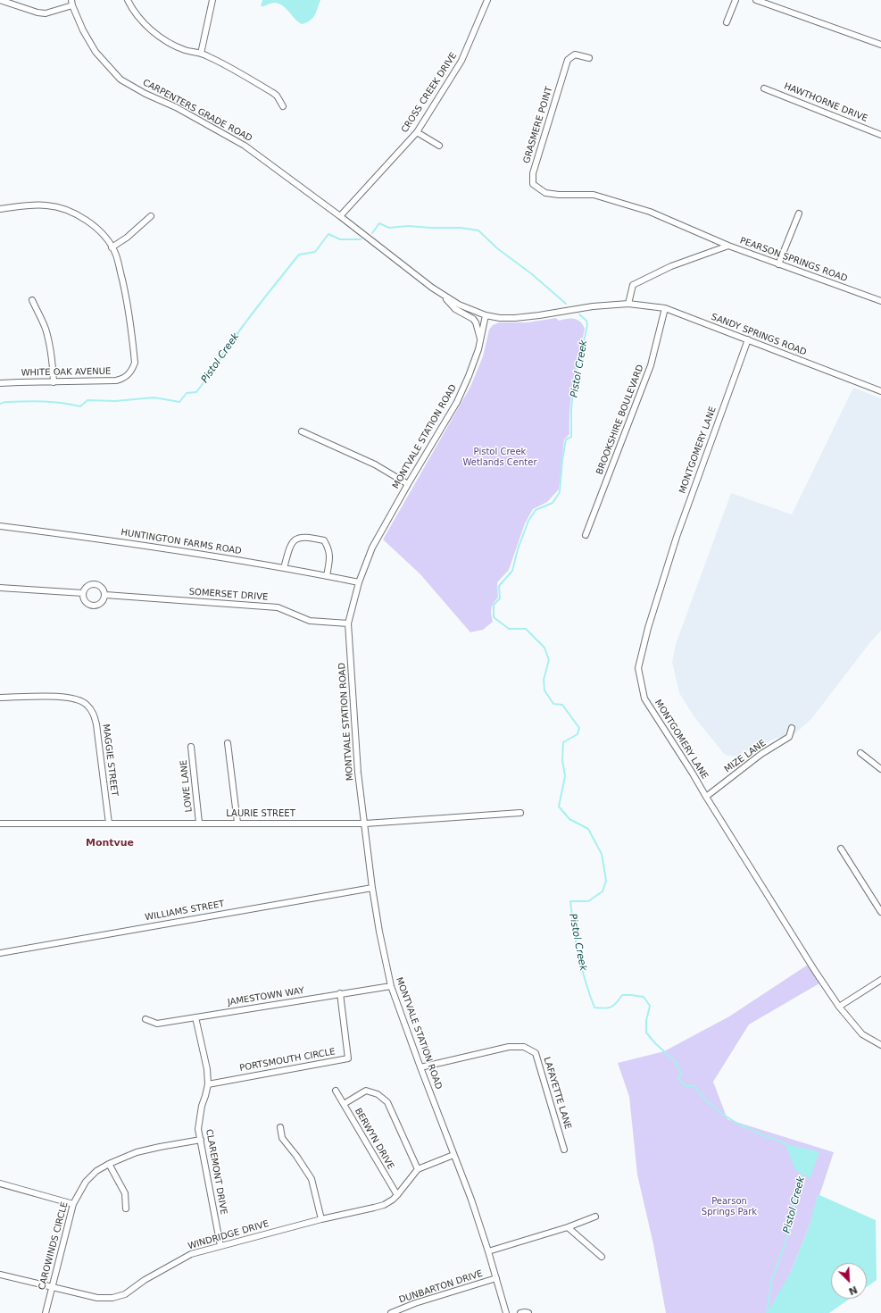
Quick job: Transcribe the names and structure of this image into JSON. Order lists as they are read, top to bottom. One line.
{"streets":{"street":["CROSS CREEK DRIVE","HAWTHORNE DRIVE","CARPENTERS GRADE ROAD","GRASMERE POINT","PEARSON SPRINGS ROAD","SANDY SPRINGS ROAD","WHITE OAK AVENUE","BROOKSHIRE BOULEVARD","MONTVALE STATION ROAD","MONTGOMERY LANE","HUNTINGTON FARMS ROAD","SOMERSET DRIVE","MIZE LANE","MAGGIE STREET","LOWE LANE","LAURIE STREET","WILLIAMS STREET","JAMESTOWN WAY","PORTSMOUTH CIRCLE","LAFAYETTE LANE","BERWYN DRIVE","CLAREMONT DRIVE","WINDRIDGE DRIVE","CAROWINDS CIRCLE","DUNBARTON DRIVE"]},"crossings":[["CROSS CREEK DRIVE","CARPENTERS GRADE ROAD"],["GRASMERE POINT","PEARSON SPRINGS ROAD"],["PEARSON SPRINGS ROAD","SANDY SPRINGS ROAD"],["SANDY SPRINGS ROAD","BROOKSHIRE BOULEVARD"],["SANDY SPRINGS ROAD","MONTGOMERY LANE"],["MONTVALE STATION ROAD","HUNTINGTON FARMS ROAD"],["MONTVALE STATION ROAD","SOMERSET DRIVE"],["MONTVALE STATION ROAD","LAURIE STREET"],["MONTVALE STATION ROAD","WILLIAMS STREET"],["MONTVALE STATION ROAD","JAMESTOWN WAY"],["MONTVALE STATION ROAD","LAFAYETTE LANE"],["MONTVALE STATION ROAD","WINDRIDGE DRIVE"],["MONTVALE STATION ROAD","DUNBARTON DRIVE"],["MONTGOMERY LANE","MIZE LANE"],["MAGGIE STREET","LAURIE STREET"],["LOWE LANE","LAURIE STREET"],["JAMESTOWN WAY","PORTSMOUTH CIRCLE"],["JAMESTOWN WAY","CLAREMONT DRIVE"],["PORTSMOUTH CIRCLE","CLAREMONT DRIVE"],["BERWYN DRIVE","WINDRIDGE DRIVE"],["CLAREMONT DRIVE","WINDRIDGE DRIVE"],["CLAREMONT DRIVE","CAROWINDS CIRCLE"],["WINDRIDGE DRIVE","CAROWINDS CIRCLE"]],"districts":["Montvue"],"water":["Pistol Creek"],"parks":["Pistol Creek Wetlands Center","Pearson Springs Park"],"north":"bottom right"}
